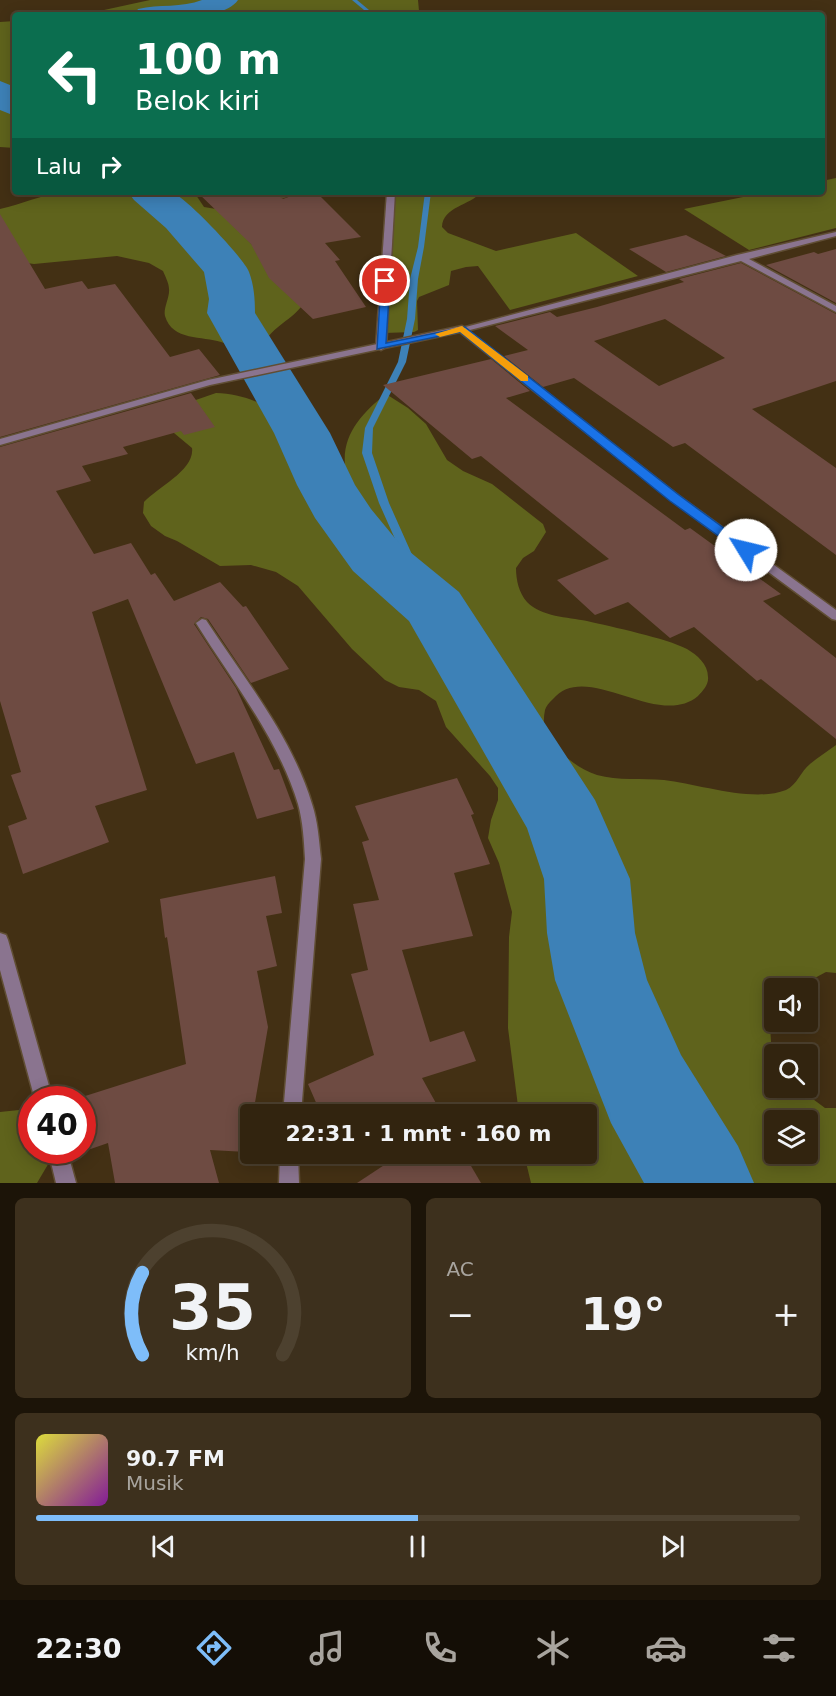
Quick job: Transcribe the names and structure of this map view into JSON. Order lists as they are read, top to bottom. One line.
{"page":{"turn":["100 m","Belok kiri"],"then":"Lalu","limit":"40","trip":"22:31 · 1 mnt · 160 m","tile":"AC","heat":["−","19°","+"],"song":["90.7 FM","Musik"],"tabs":"22:30","gauge":["35","km/h"]}}
